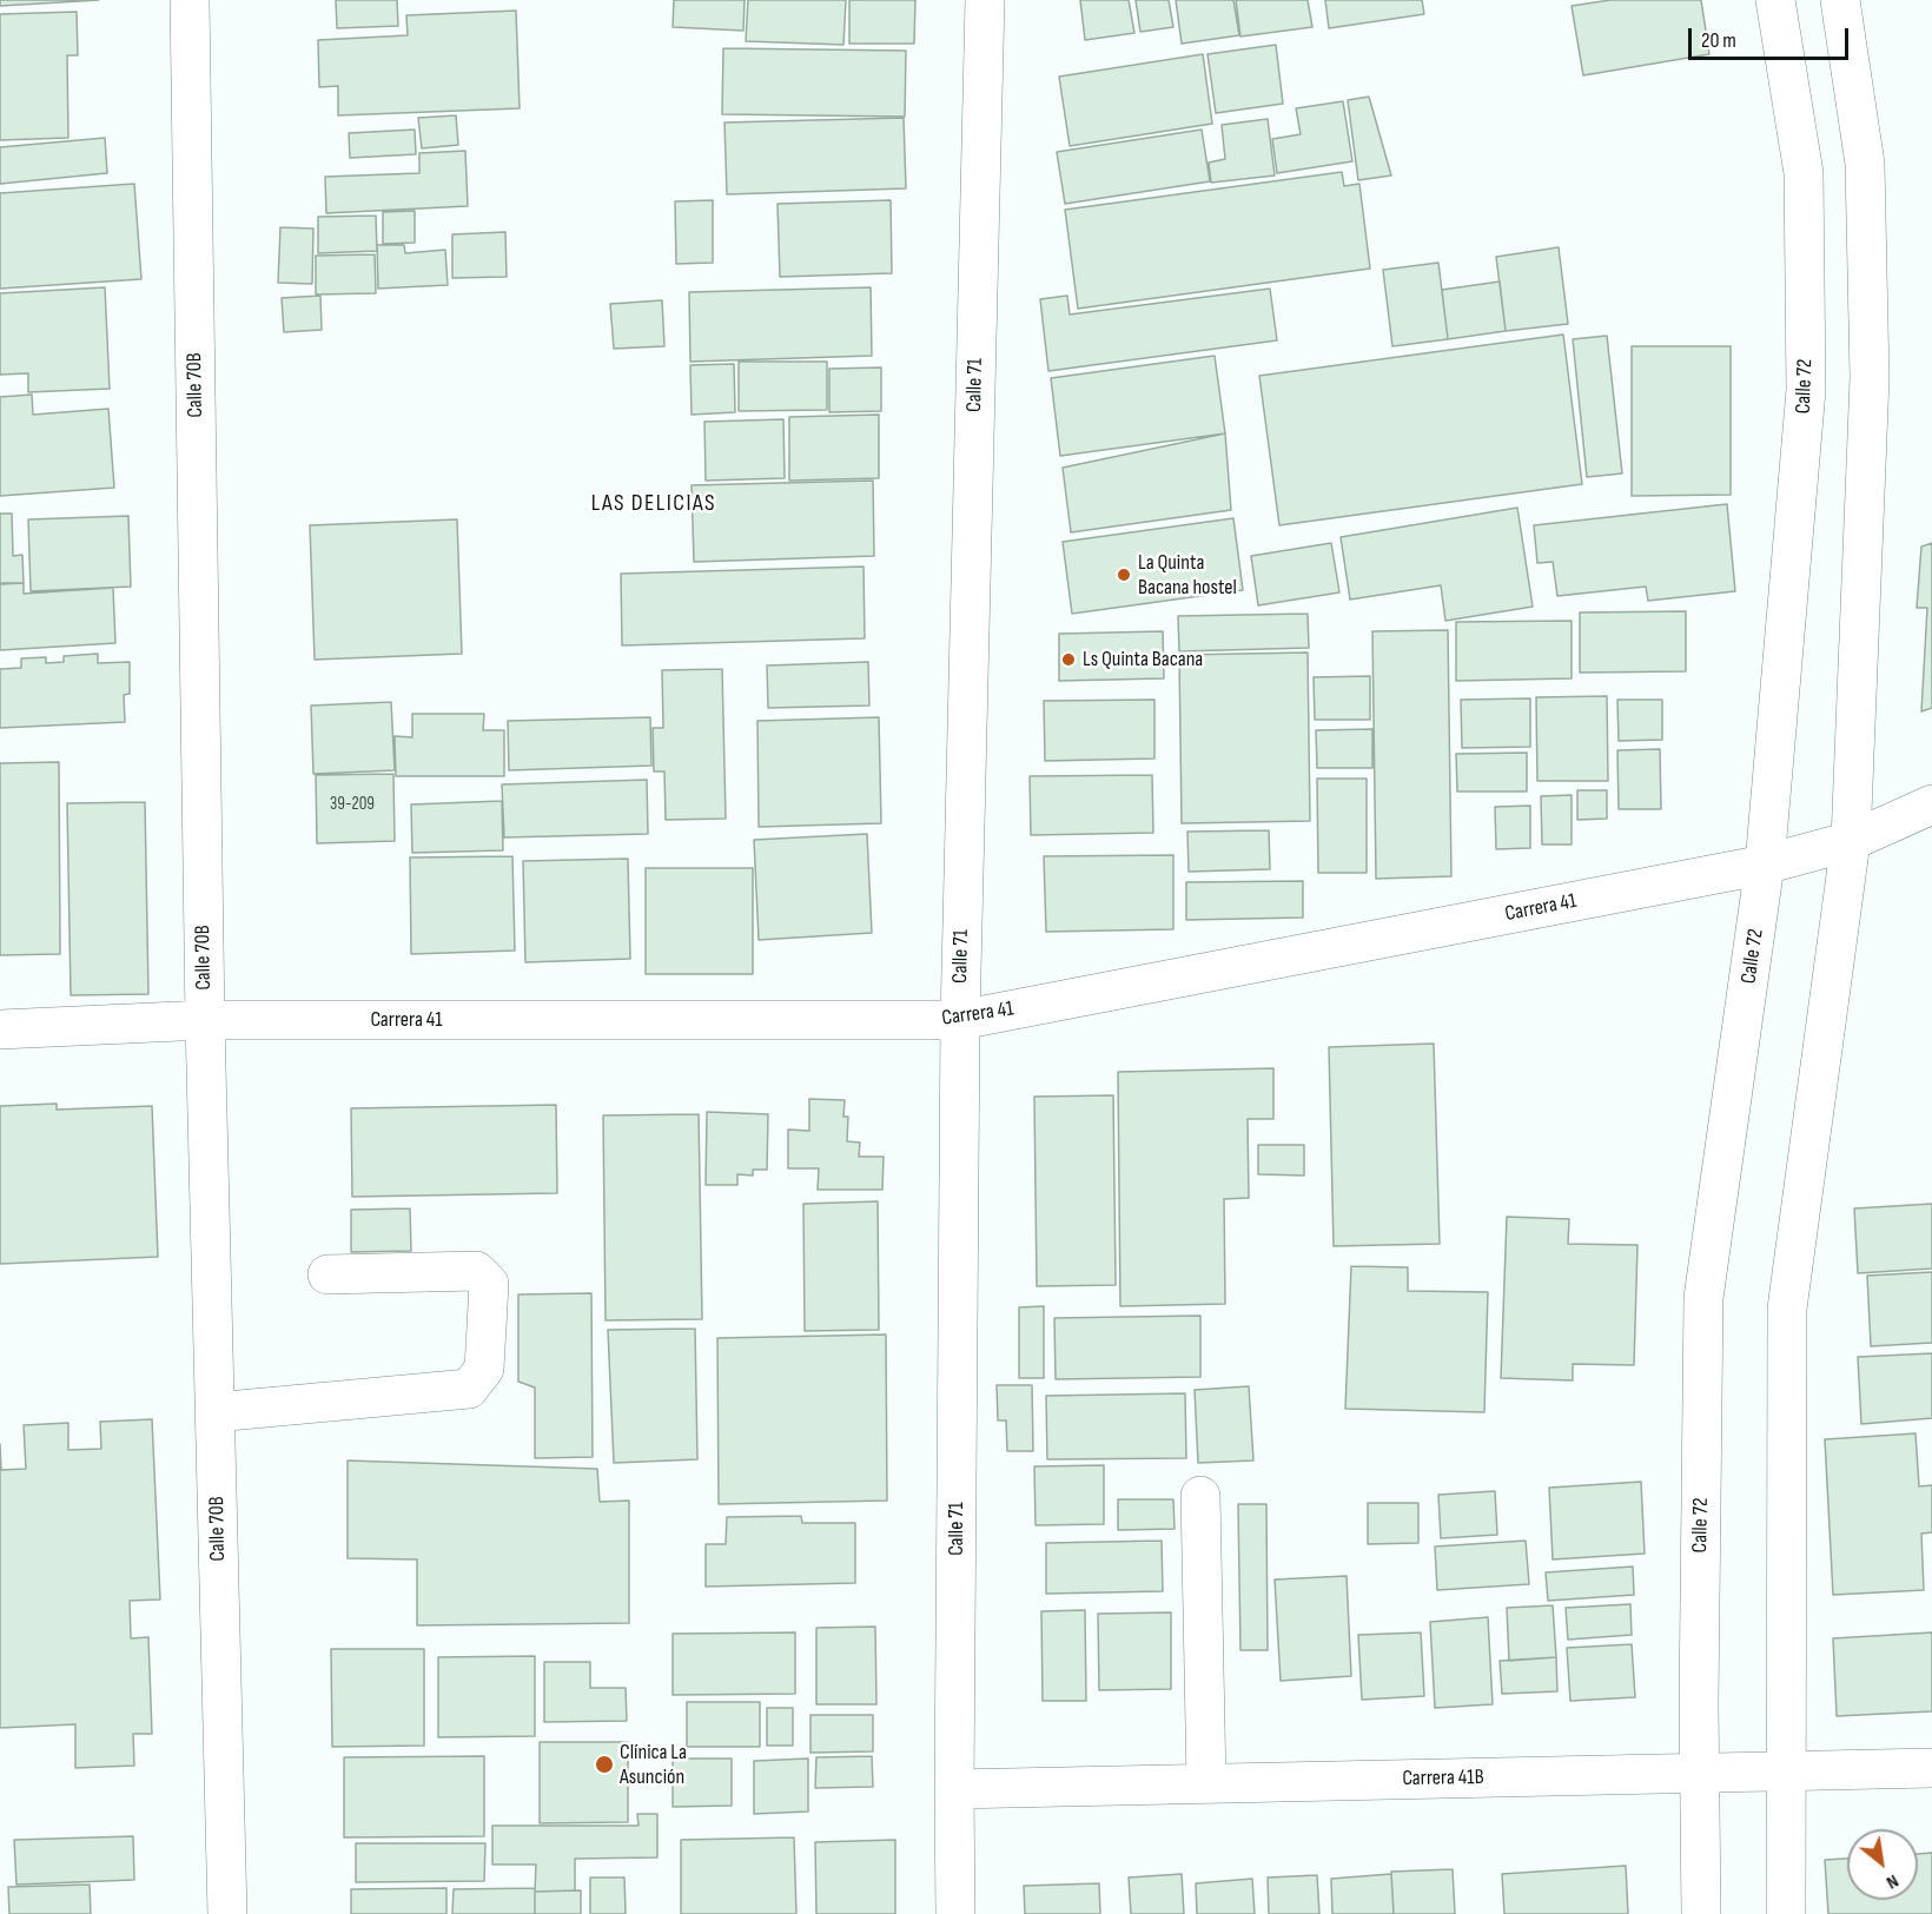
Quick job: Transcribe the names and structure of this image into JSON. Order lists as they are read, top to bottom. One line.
{"streets":{"street":["Calle 70B","Calle 71","Calle 72","Carrera 41","Carrera 41B"]},"crossings":[["Calle 70B","Carrera 41"],["Calle 71","Carrera 41"],["Calle 71","Carrera 41B"],["Calle 72","Carrera 41"],["Calle 72","Carrera 41B"]],"districts":["LAS DELICIAS"],"places":["La Quinta Bacana hostel","Ls Quinta Bacana","Clínica La Asunción"],"house_numbers":["39-209"],"scale_bar":"20 m","north":"bottom right"}
